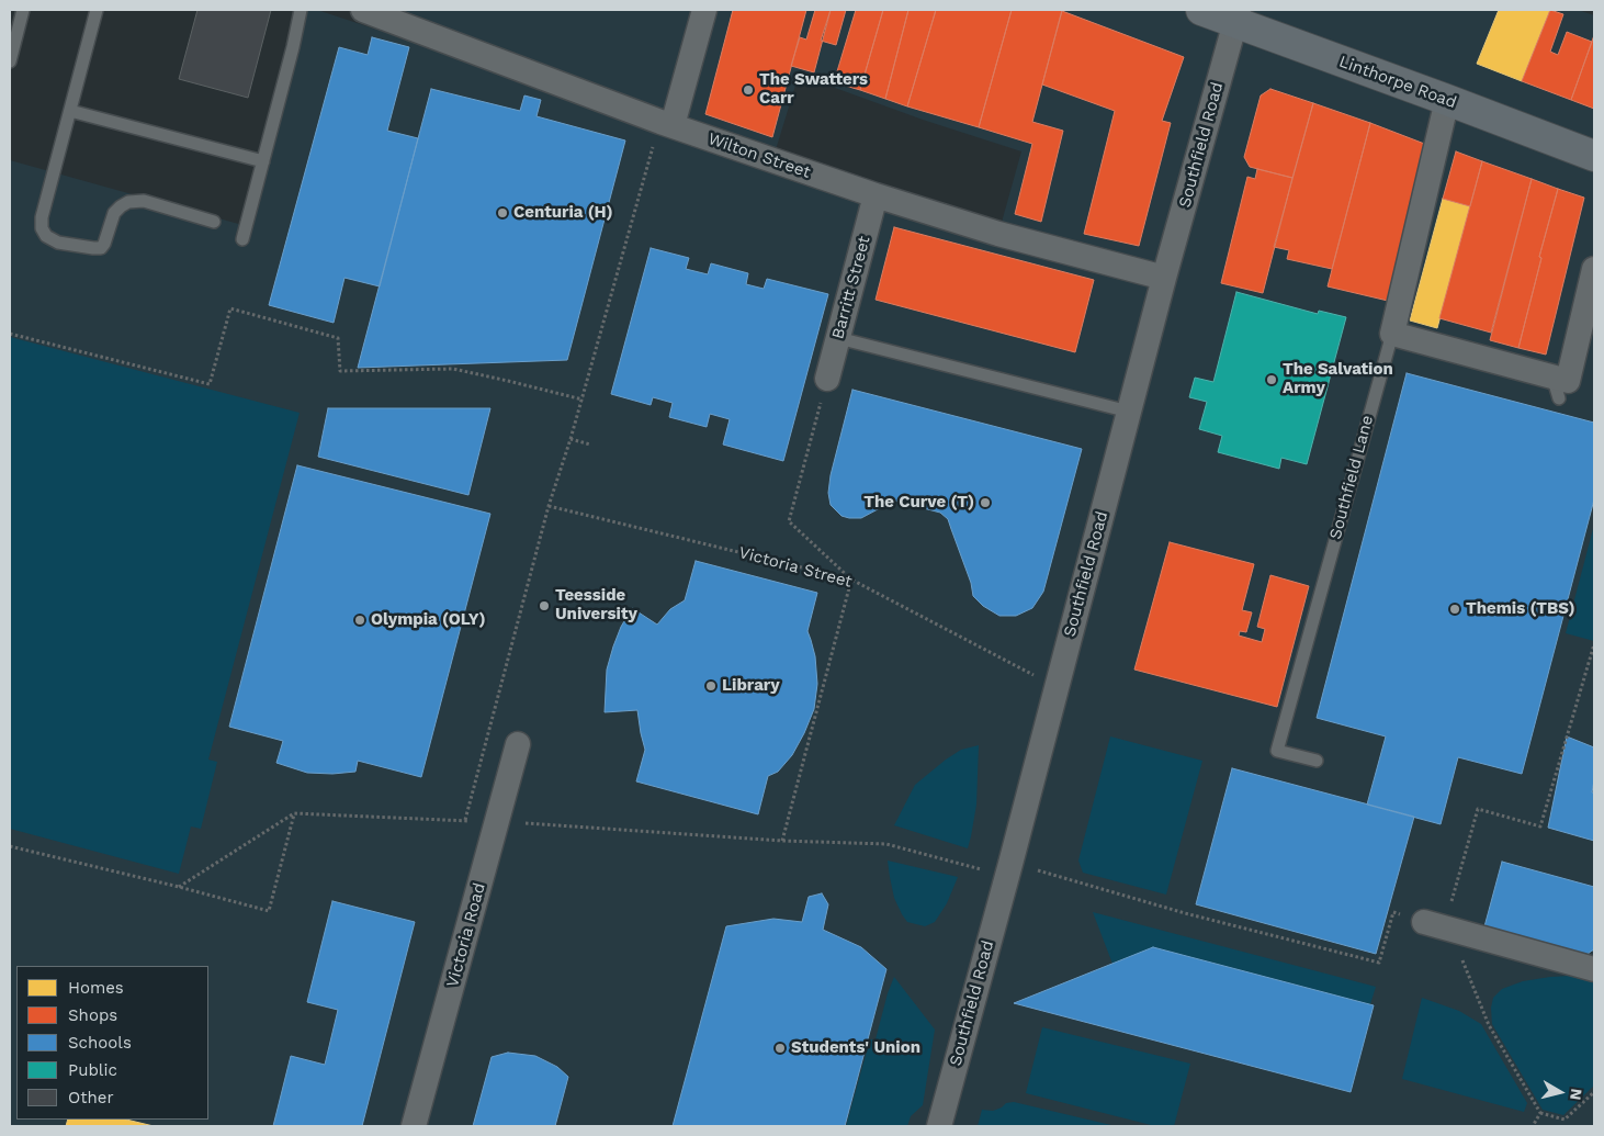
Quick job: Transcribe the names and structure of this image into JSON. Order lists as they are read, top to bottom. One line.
{"streets":{"main road":["Linthorpe Road"],"street":["Southfield Road","Wilton Street","Barritt Street","Southfield Lane","Victoria Road"],"path":["Victoria Street"]},"crossings":[["Linthorpe Road","Southfield Road"],["Linthorpe Road","Southfield Lane"],["Southfield Road","Wilton Street"],["Southfield Road","Victoria Street"],["Wilton Street","Barritt Street"]],"places":["The Swatters Carr","Centuria (H)","The Salvation Army","The Curve (T)","Teesside University","Themis (TBS)","Olympia (OLY)","Library","Students' Union"],"legend":["Homes","Shops","Schools","Public","Other"],"north":"right"}
